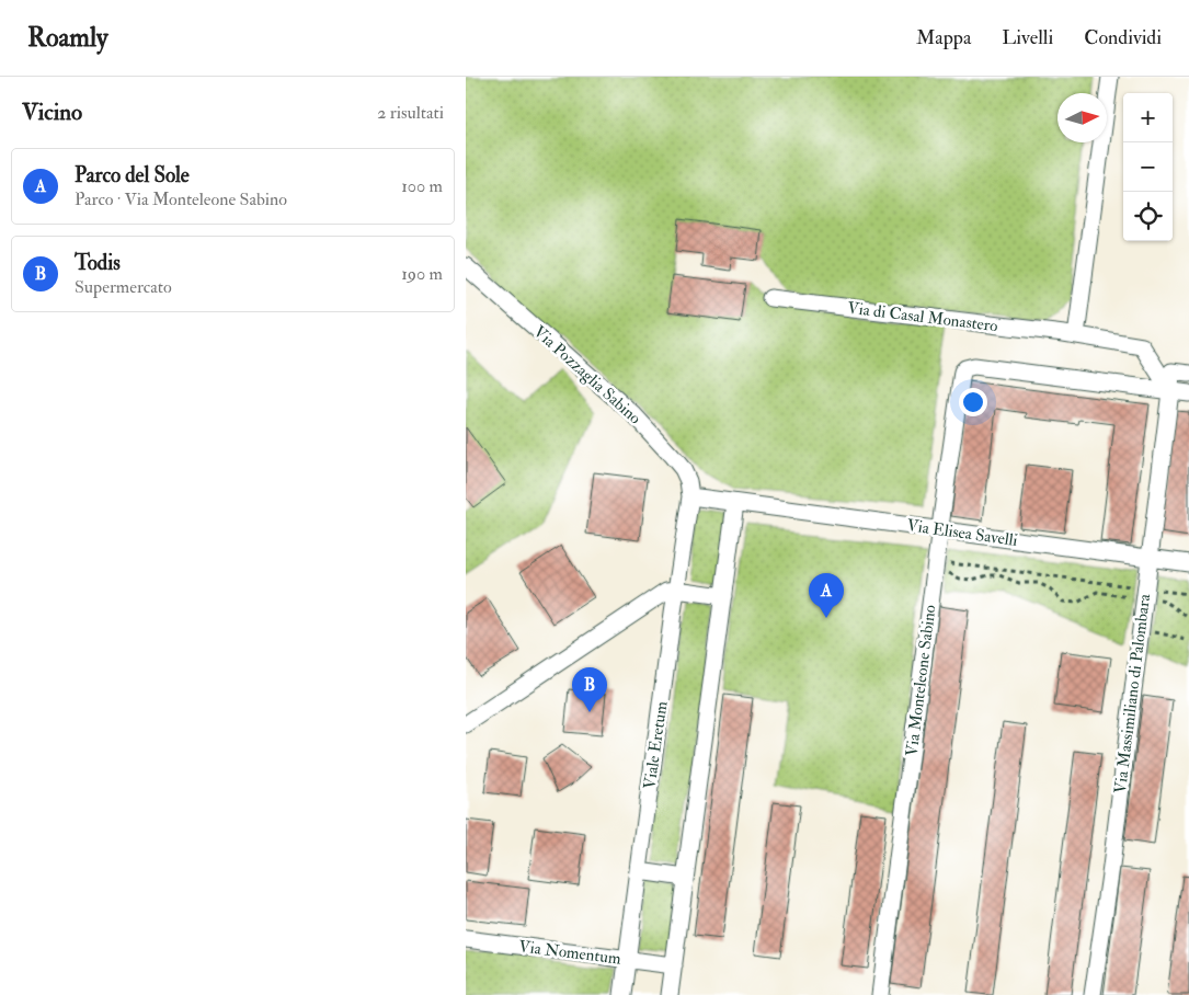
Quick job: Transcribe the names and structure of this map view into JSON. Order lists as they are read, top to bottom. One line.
{"streets":{"street":["Via di Casal Monastero","Via Pozzaglia Sabino","Via Elisea Savelli","Via Monteleone Sabino","Via Massimiliano di Palombara","Viale Eretum","Via Nomentum"]},"crossings":[["Via di Casal Monastero","Via Monteleone Sabino"],["Via di Casal Monastero","Via Massimiliano di Palombara"],["Via Pozzaglia Sabino","Via Elisea Savelli"],["Via Pozzaglia Sabino","Viale Eretum"],["Via Elisea Savelli","Via Monteleone Sabino"],["Via Elisea Savelli","Via Massimiliano di Palombara"],["Via Elisea Savelli","Viale Eretum"],["Via Monteleone Sabino","Via Massimiliano di Palombara"],["Viale Eretum","Via Nomentum"]],"north":"right","page":{"header":"Roamly","nav":["Mappa","Livelli","Condividi"],"heading":["Vicino","2 risultati"],"map_buttons":["+","−"],"list":[{"mark":"A","name":"Parco del Sole","note":"Parco · Via Monteleone Sabino","value":"100 m"},{"mark":"B","name":"Todis","note":"Supermercato","value":"190 m"}],"pins":["A","B"]}}
